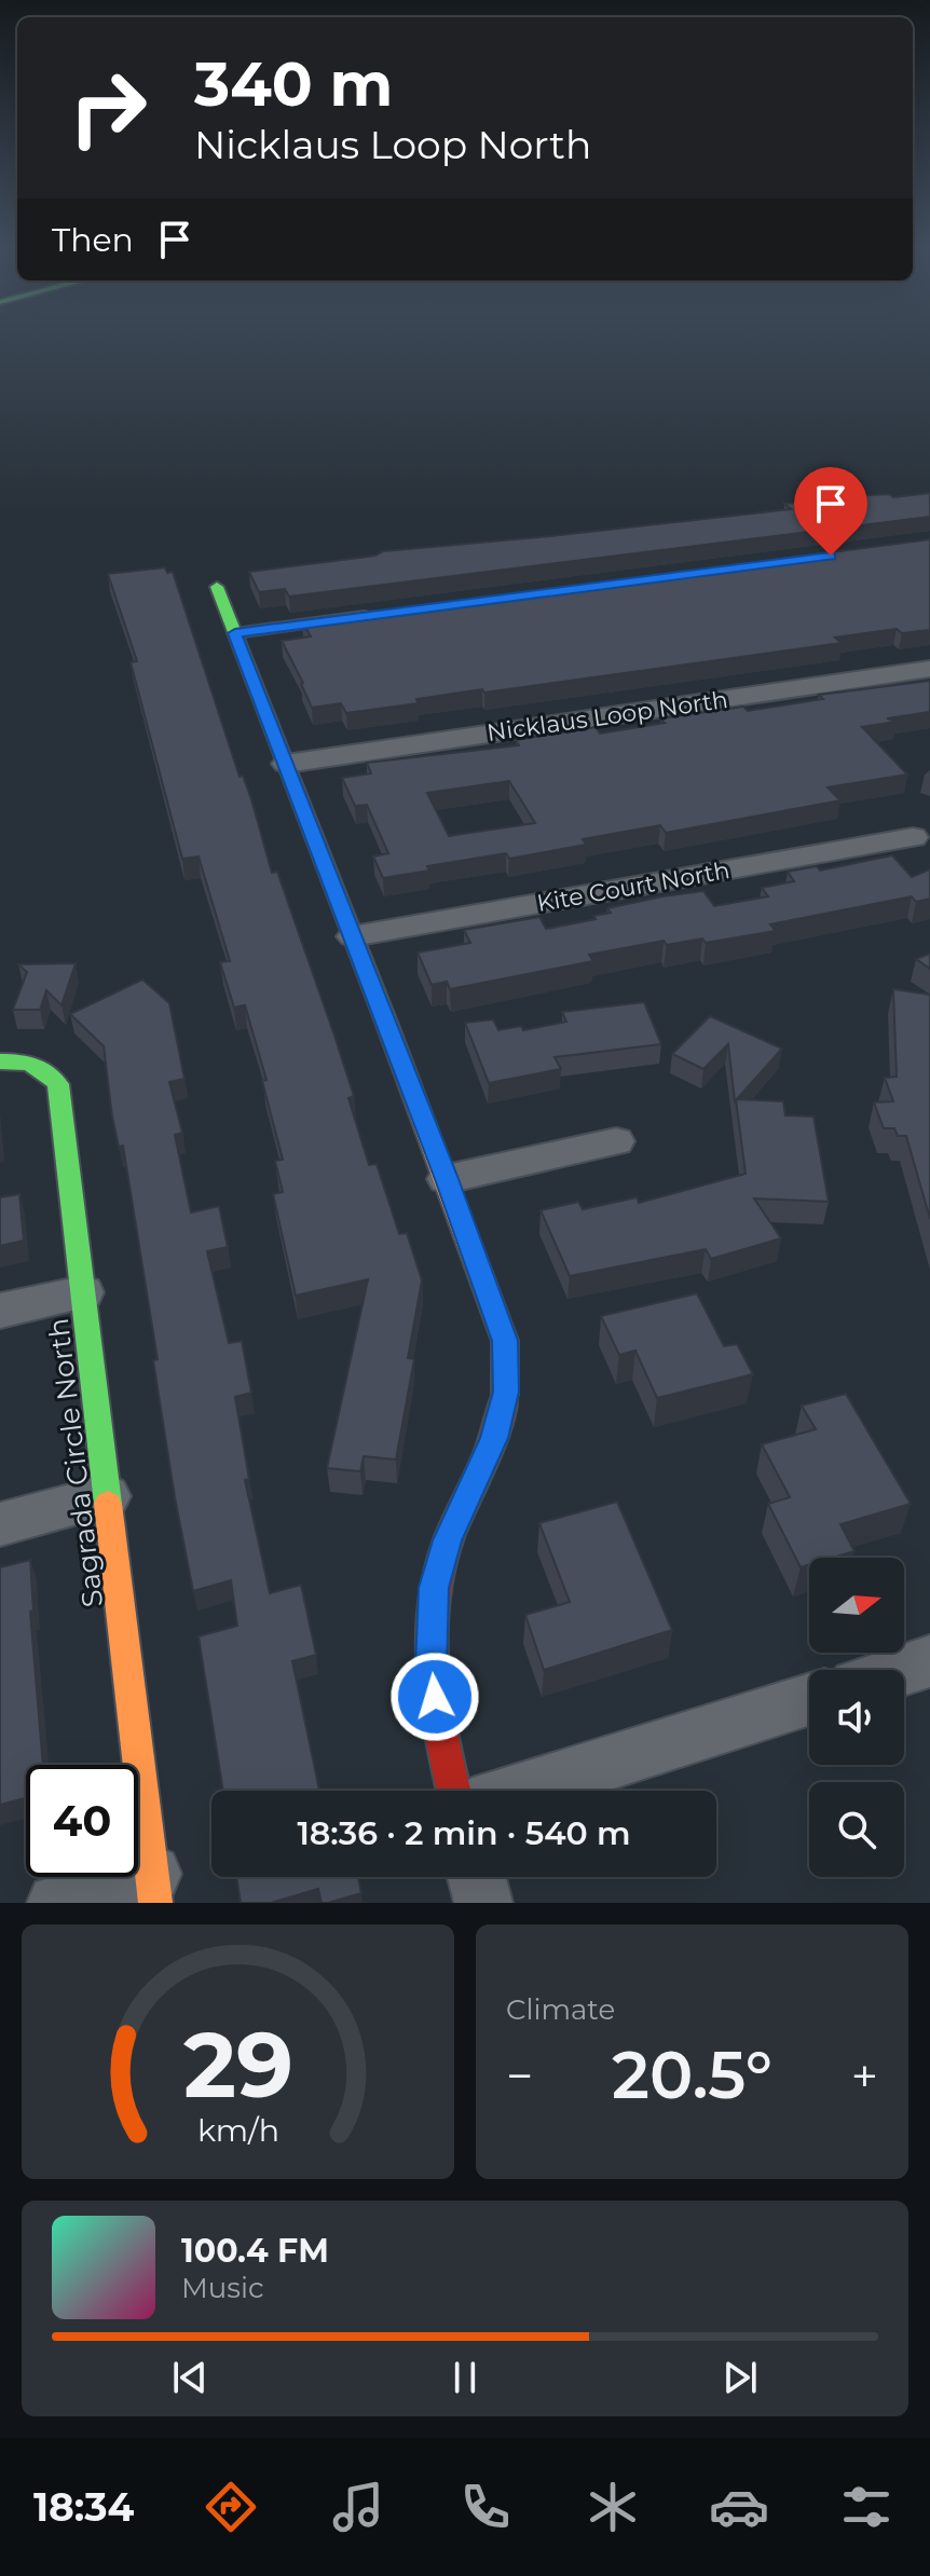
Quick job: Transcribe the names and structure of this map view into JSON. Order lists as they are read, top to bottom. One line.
{"streets":{"street":["Nicklaus Loop North","Kite Court North","Sagrada Circle North"]},"north":"right","page":{"turn":["340 m","Nicklaus Loop North"],"then":"Then","limit":"40","trip":"18:36 · 2 min · 540 m","tile":"Climate","heat":["−","20.5°","+"],"song":["100.4 FM","Music"],"tabs":"18:34","gauge":["29","km/h"]}}
